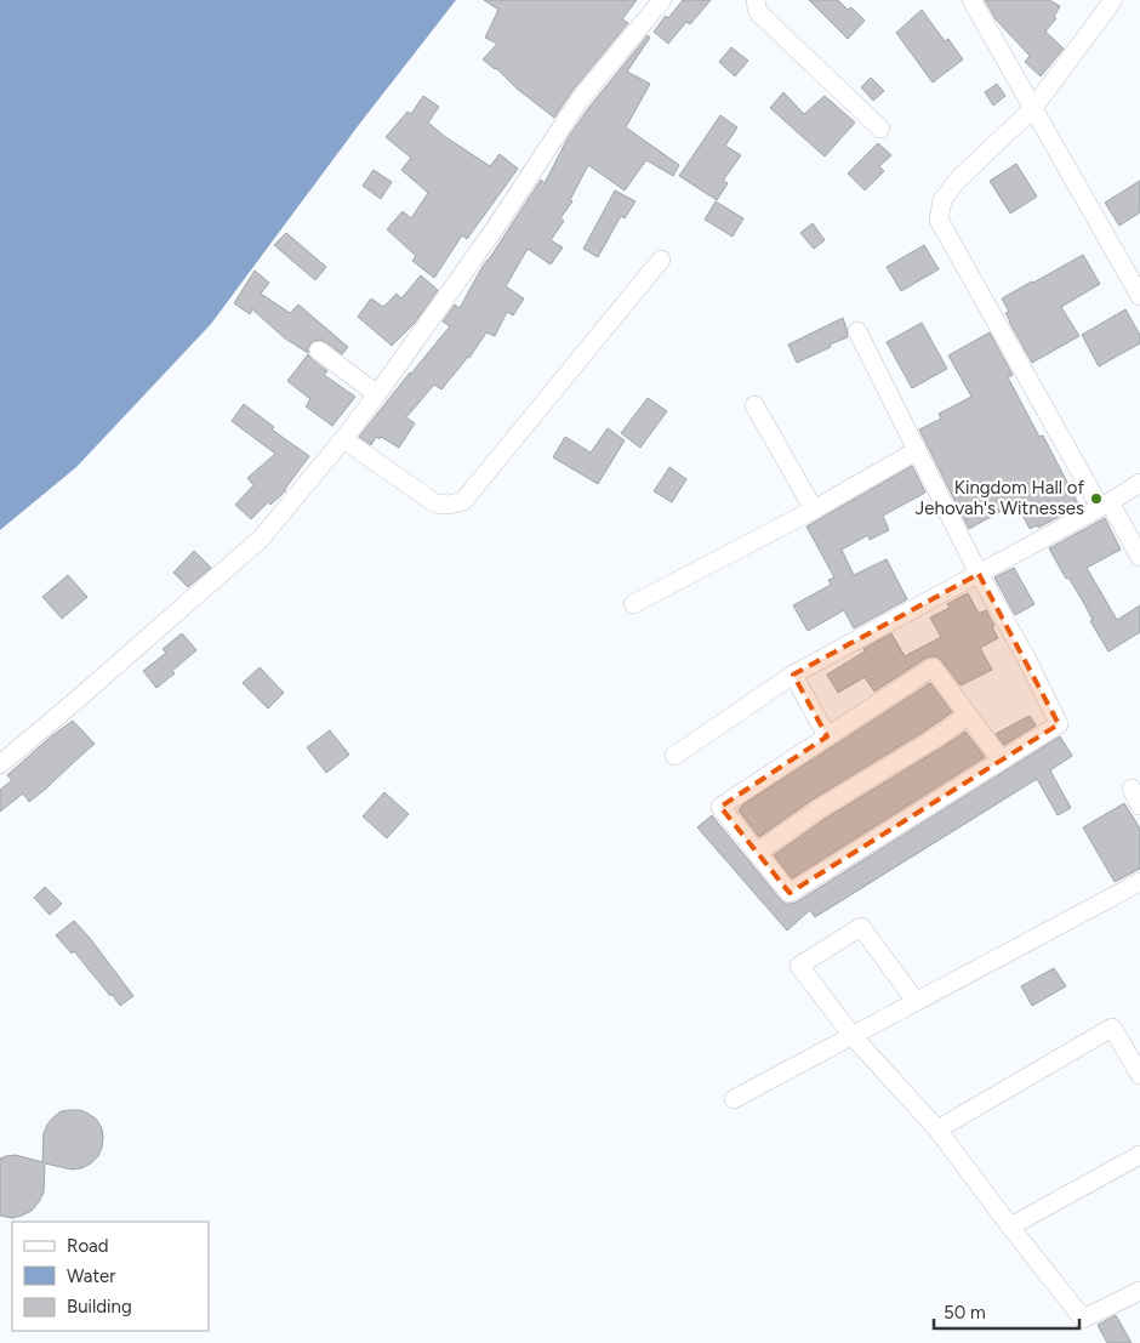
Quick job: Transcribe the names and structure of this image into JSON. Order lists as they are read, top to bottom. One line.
{"places":["Kingdom Hall of Jehovah's Witnesses"],"legend":["Road","Water","Building"],"scale_bar":"50 m"}
